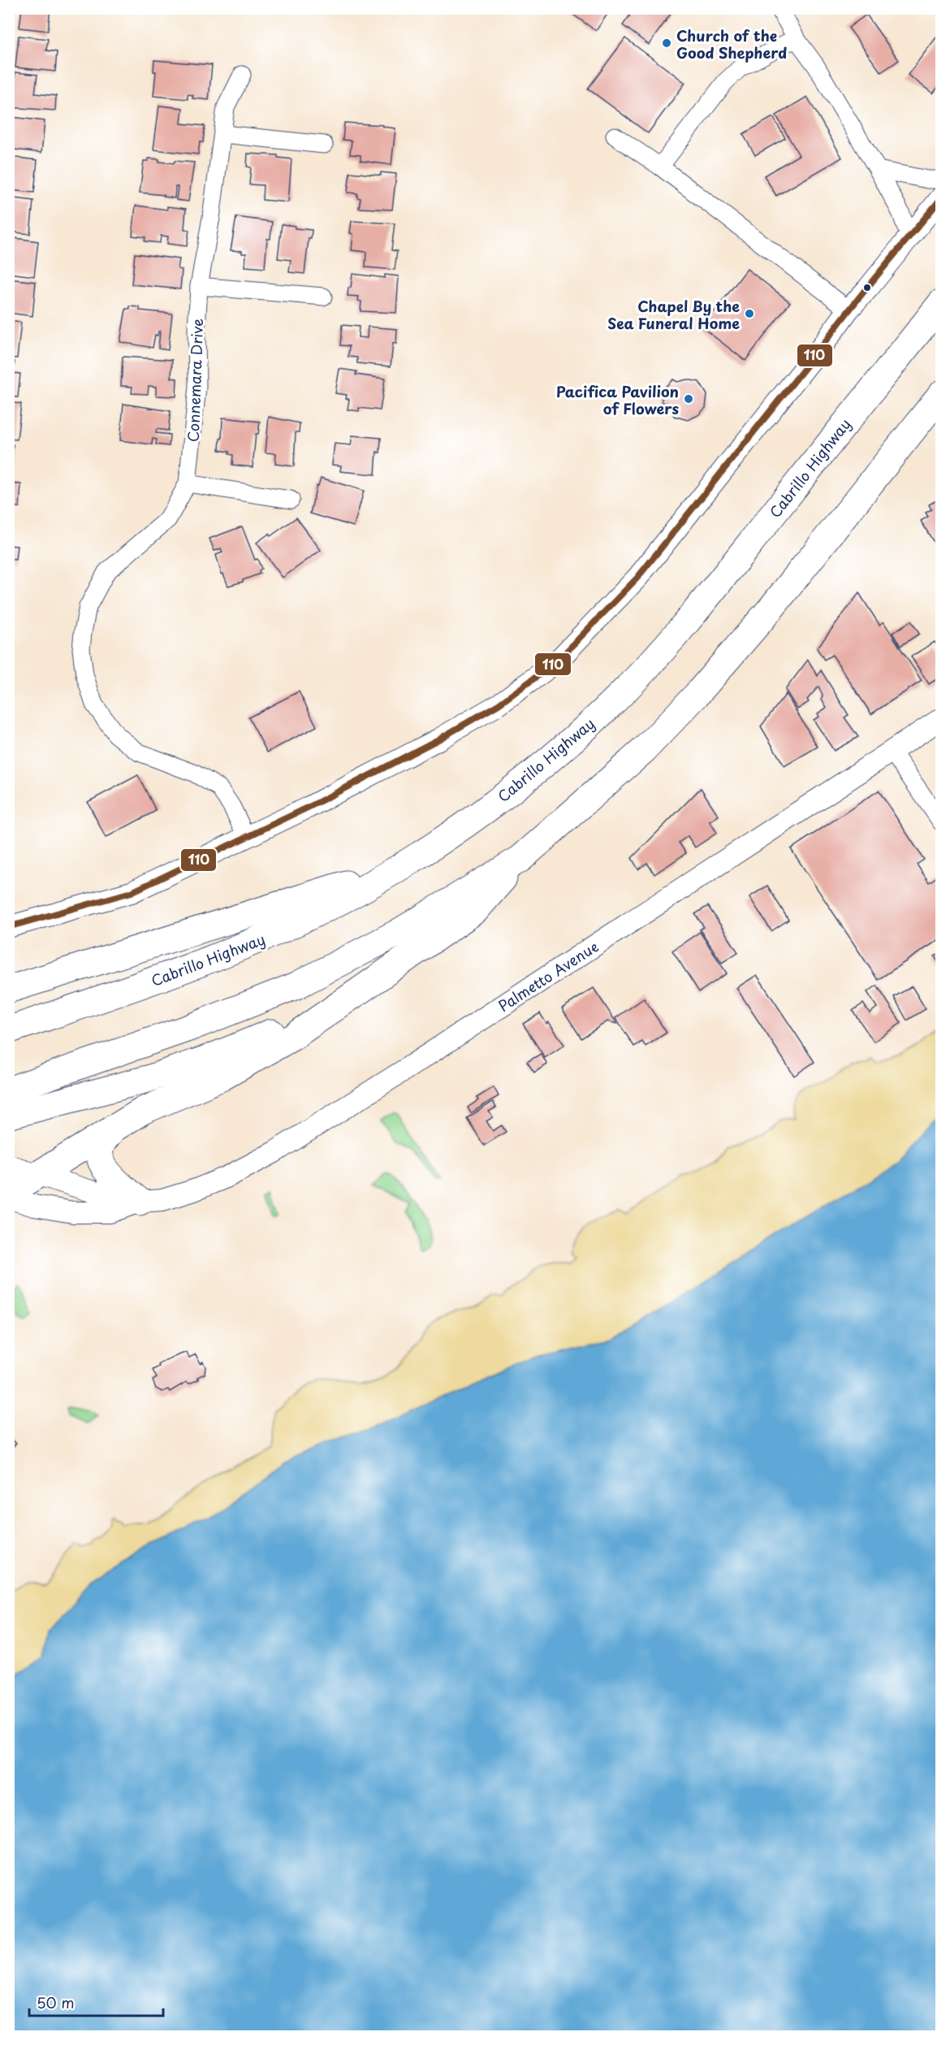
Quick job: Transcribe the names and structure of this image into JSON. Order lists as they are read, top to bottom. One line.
{"streets":{"highway":["Cabrillo Highway"],"street":["Connemara Drive","Palmetto Avenue"]},"places":["Church of the Good Shepherd","Chapel By the Sea Funeral Home","Pacifica Pavilion of Flowers"],"lines":["transit line 110"],"scale_bar":"50 m"}
